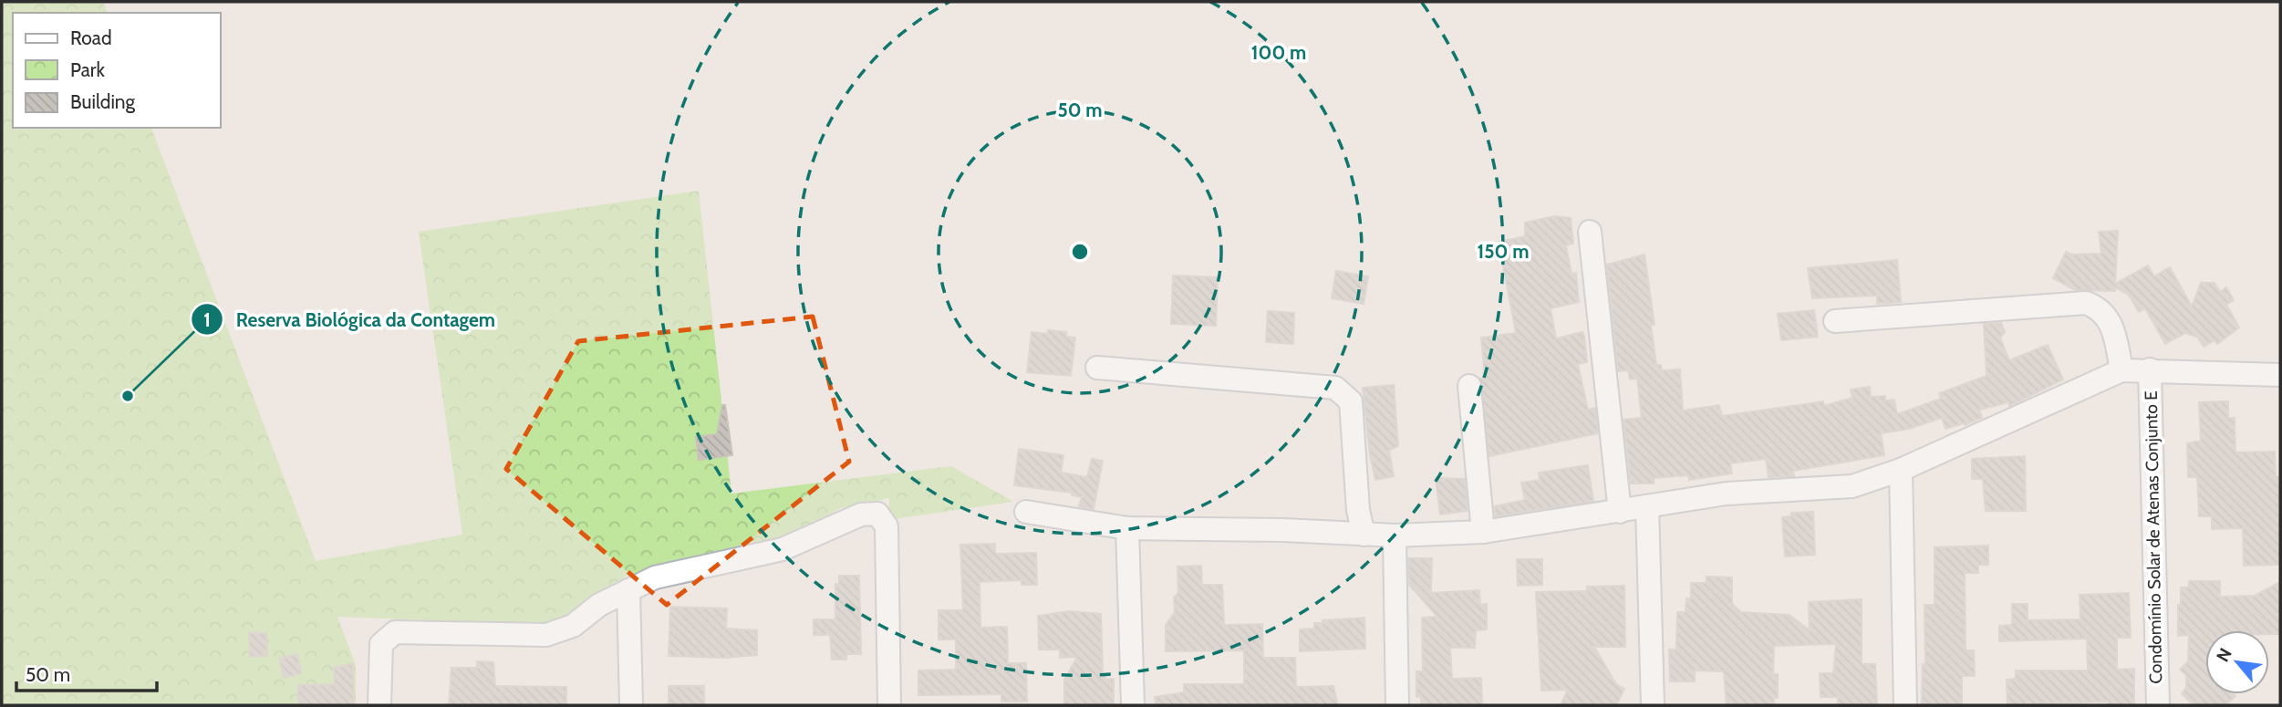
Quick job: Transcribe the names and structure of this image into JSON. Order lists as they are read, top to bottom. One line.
{"streets":{"street":["Condomínio Solar de Atenas Conjunto E"]},"places":["Reserva Biológica da Contagem"],"legend":["Road","Park","Building"],"scale_bar":"50 m","north":"top left","rings":["100 m","50 m","150 m"]}
